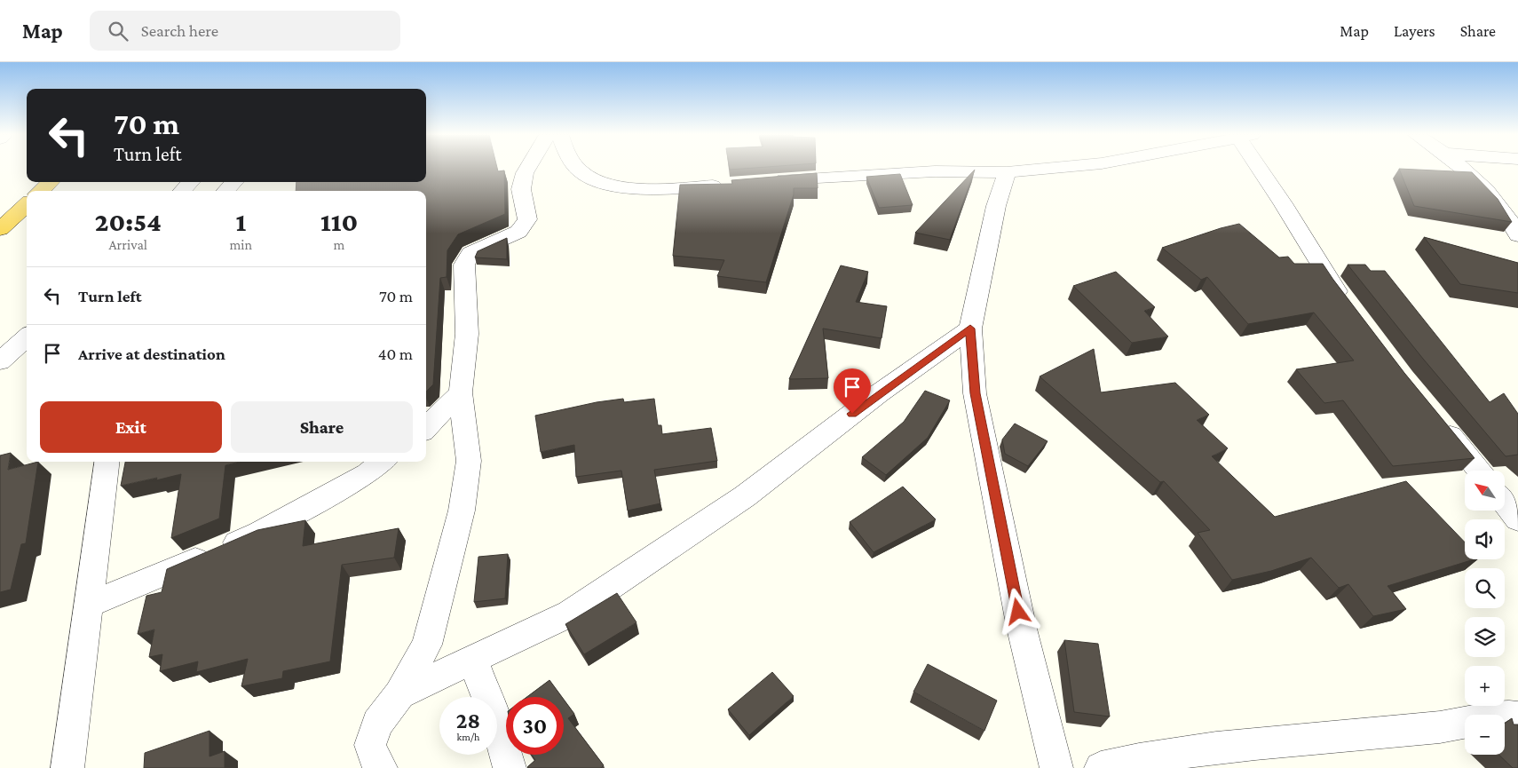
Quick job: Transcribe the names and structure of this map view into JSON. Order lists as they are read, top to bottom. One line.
{"north":"top left","page":{"header":"Map","search":"Search here","nav":["Map","Layers","Share"],"turn":["70 m","Turn left"],"eta":["20:54","Arrival","1","min","110","m"],"list":[{"name":"Turn left","value":"70 m"},{"name":"Arrive at destination","value":"40 m"}],"buttons":["Exit","Share"],"map_buttons":["+","−"],"speed":"28 km/h","limit":"30"}}
